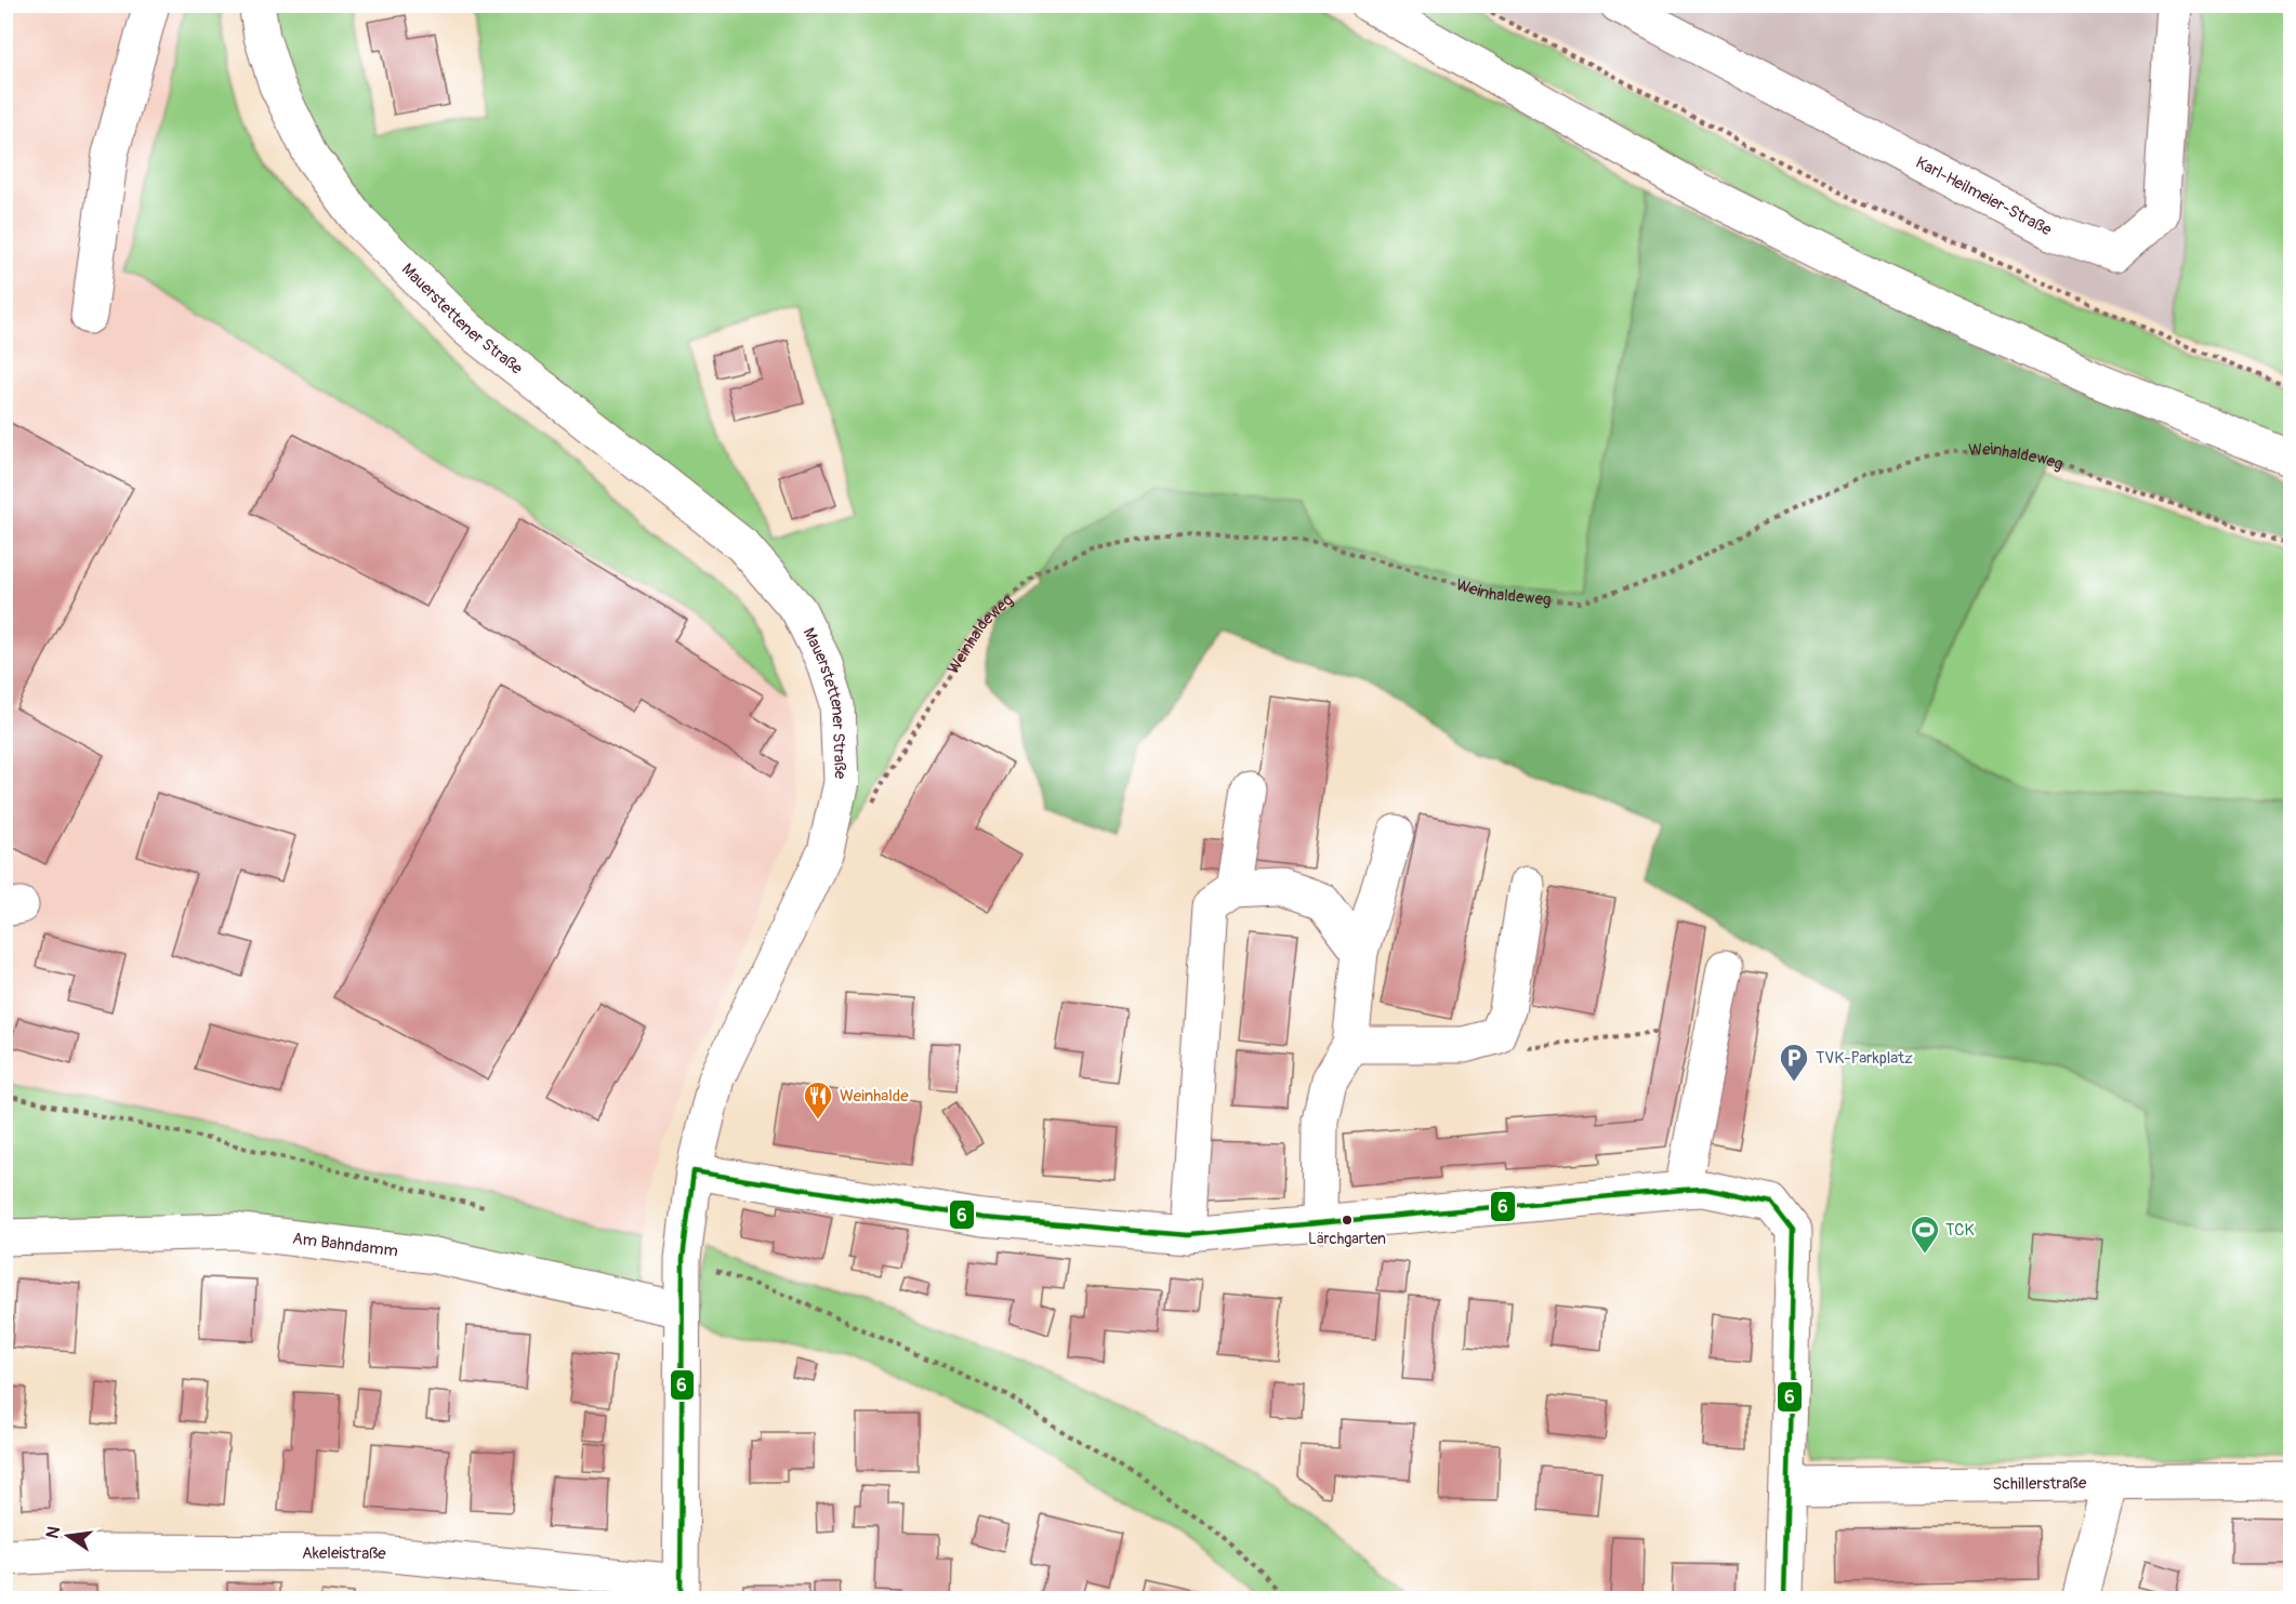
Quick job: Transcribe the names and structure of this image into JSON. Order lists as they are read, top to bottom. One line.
{"streets":{"street":["Karl-Heilmeier-Straße","Mauerstettener Straße","Am Bahndamm","Schillerstraße","Akeleistraße"],"path":["Weinhaldeweg"]},"crossings":[["Mauerstettener Straße","Am Bahndamm"],["Mauerstettener Straße","Akeleistraße"]],"places":{"parking":["TVK-Parkplatz"],"restaurant":["Weinhalde"],"other":["Lärchgarten"],"sports":["TCK"]},"lines":["transit line 6"],"north":"left"}
